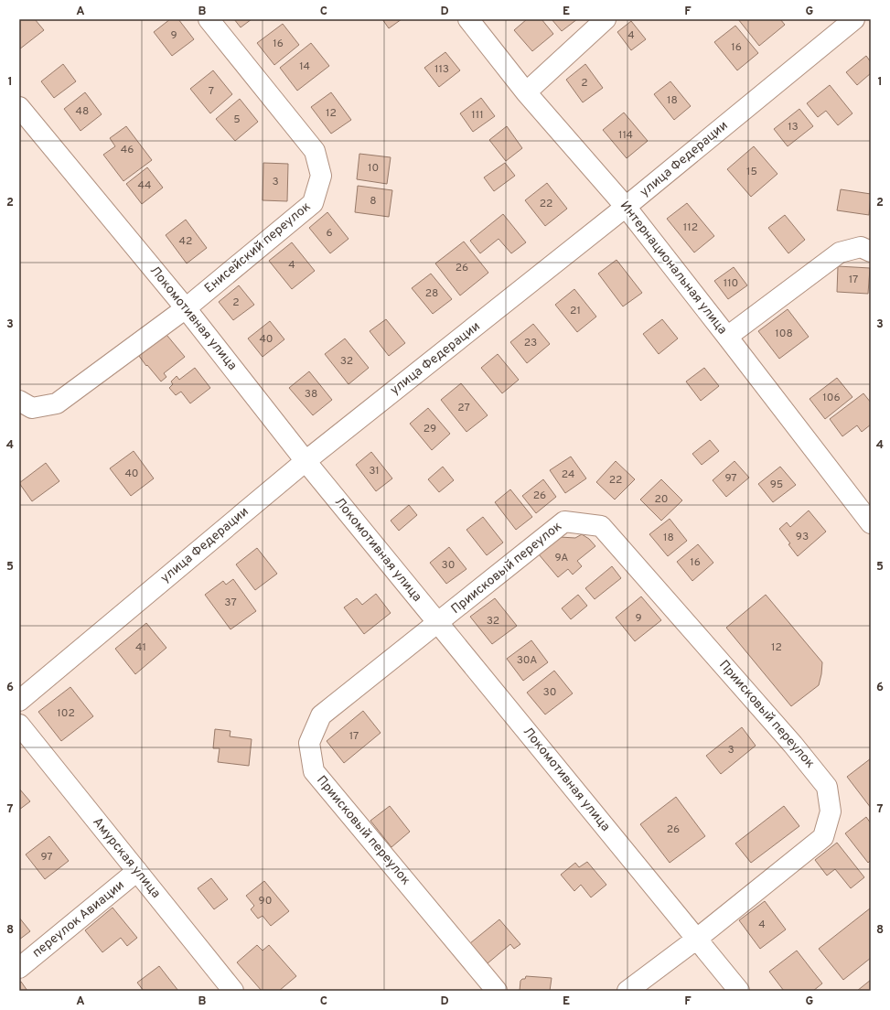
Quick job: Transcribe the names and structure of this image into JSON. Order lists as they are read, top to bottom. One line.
{"streets":{"street":["улица Федерации","Енисейский переулок","Интернациональная улица","Локомотивная улица","Приисковый переулок","Амурская улица","переулок Авиации"]},"crossings":[["улица Федерации","Интернациональная улица"],["улица Федерации","Локомотивная улица"],["Енисейский переулок","Локомотивная улица"],["Локомотивная улица","Приисковый переулок"],["Амурская улица","переулок Авиации"]],"house_numbers":["9","4","16","16","14","113","2","7","18","48","12","111","5","13","114","46","10","15","3","44","8","22","112","6","42","4","26","17","110","28","2","21","108","40","23","32","38","106","27","29","31","40","24","97","22","95","26","20","93","18","9А","16","30","37","9","32","41","12","30А","30","102","17","3","26","97","90","4"],"grid":{"columns":["A","B","C","D","E","F","G"],"rows":["1","2","3","4","5","6","7","8"]}}
